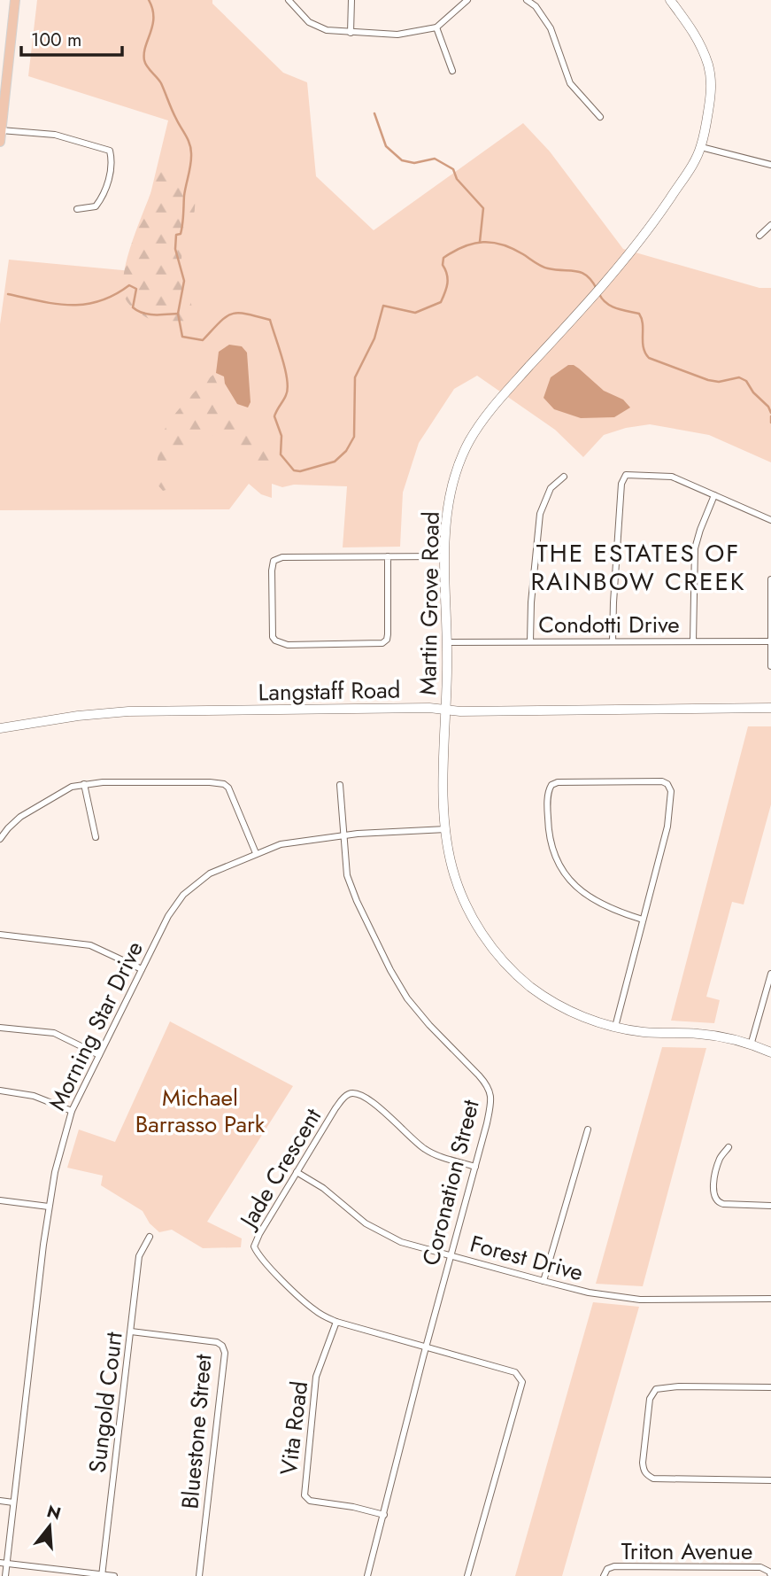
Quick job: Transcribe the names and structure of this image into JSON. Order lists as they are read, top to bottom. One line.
{"streets":{"street":["Martin Grove Road","Condotti Drive","Langstaff Road","Morning Star Drive","Jade Crescent","Coronation Street","Forest Drive","Sungold Court","Vita Road","Bluestone Street","Triton Avenue"]},"crossings":[["Martin Grove Road","Condotti Drive"],["Martin Grove Road","Langstaff Road"],["Martin Grove Road","Morning Star Drive"],["Morning Star Drive","Coronation Street"],["Jade Crescent","Coronation Street"],["Jade Crescent","Forest Drive"],["Jade Crescent","Vita Road"],["Coronation Street","Forest Drive"],["Coronation Street","Vita Road"],["Sungold Court","Bluestone Street"]],"districts":["THE ESTATES OF RAINBOW CREEK"],"parks":["Michael Barrasso Park"],"scale_bar":"100 m","north":"top"}
